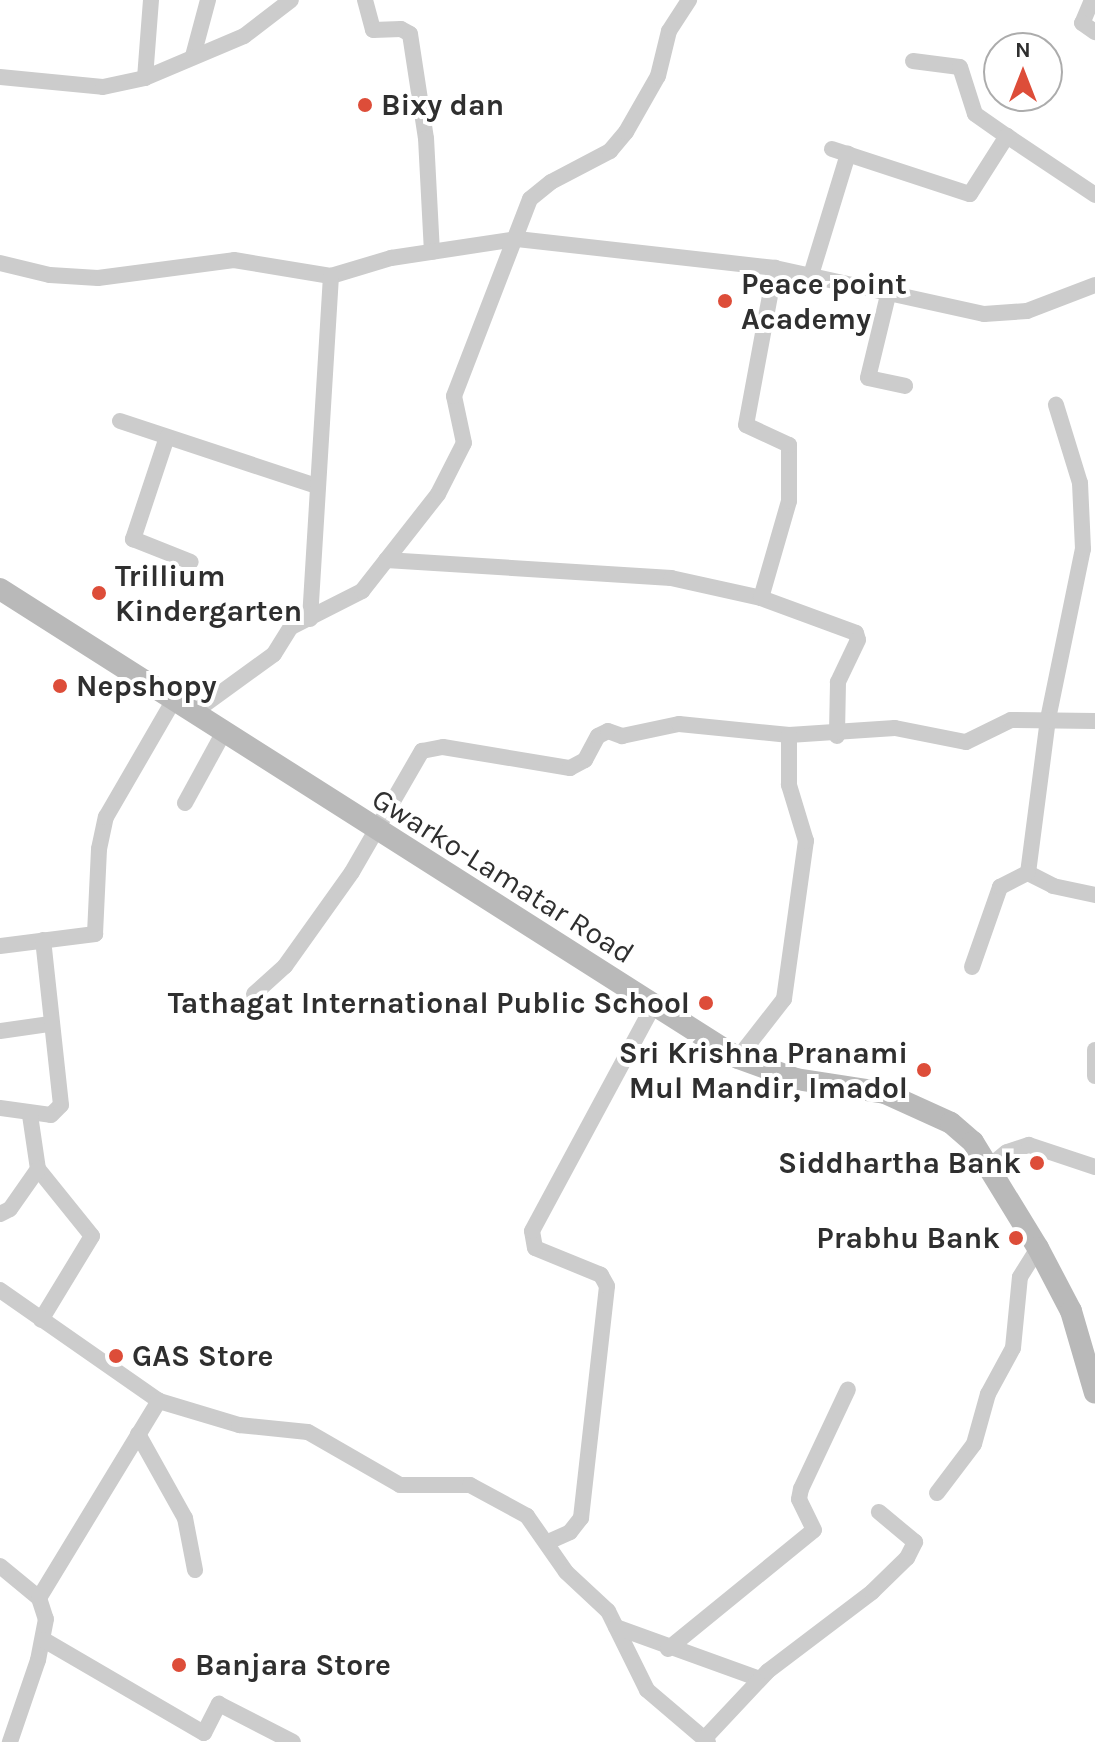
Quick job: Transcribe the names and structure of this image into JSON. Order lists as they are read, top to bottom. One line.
{"streets":{"main road":["Gwarko-Lamatar Road"]},"places":["Bixy dan","Peace point Academy","Trillium Kindergarten","Nepshopy","Tathagat International Public School","Sri Krishna Pranami Mul Mandir, Imadol","Siddhartha Bank","Prabhu Bank","GAS Store","Banjara Store"],"north":"top"}
